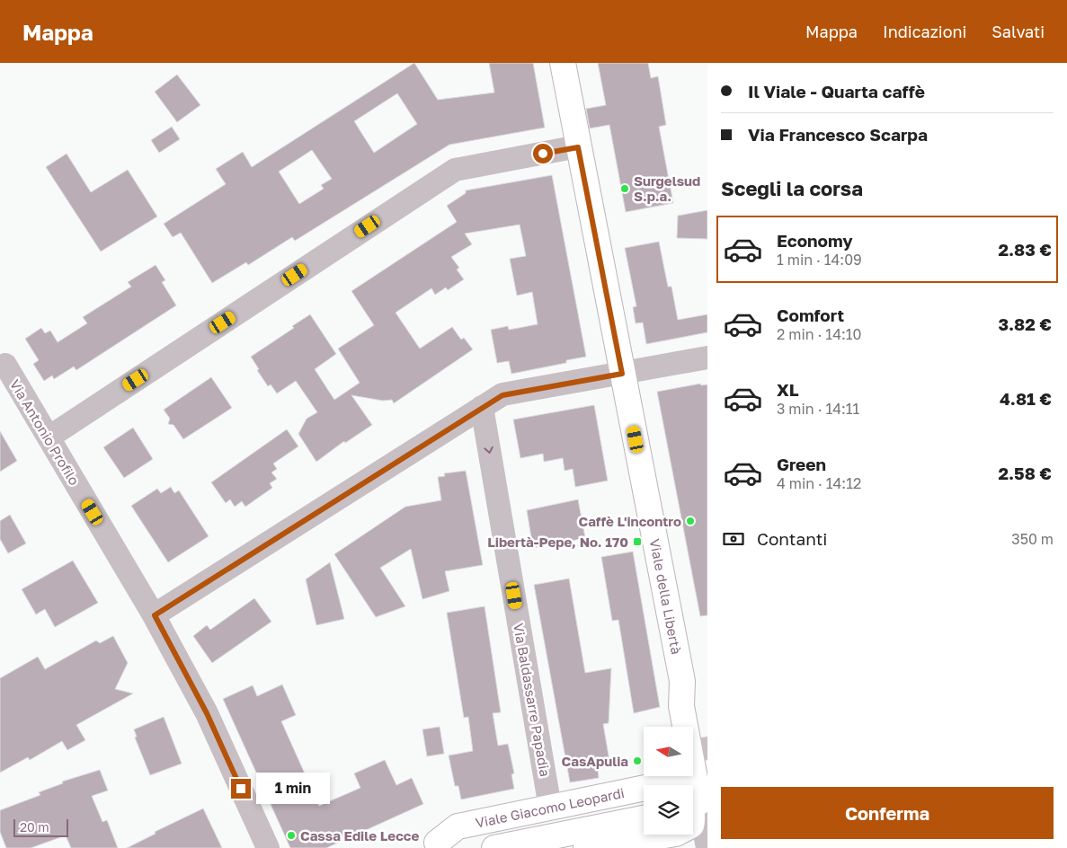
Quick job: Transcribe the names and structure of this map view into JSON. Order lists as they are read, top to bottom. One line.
{"streets":{"main road":["Viale della Libertà","Viale Giacomo Leopardi"],"street":["Via Antonio Profilo","Via Baldassarre Papadia"]},"crossings":[["Via Baldassarre Papadia","Viale Giacomo Leopardi"]],"one_way":["Via Baldassarre Papadia"],"places":{"other":["Surgelsud S.p.a.","Caffè L'incontro","CasApulia","Cassa Edile Lecce"],"transit":["Libertà-Pepe, No. 170"]},"scale_bar":"20 m","north":"left","page":{"header":"Mappa","nav":["Mappa","Indicazioni","Salvati"],"banner":["Il Viale - Quarta caffè","Via Francesco Scarpa"],"heading":"Scegli la corsa","list":[{"name":"Economy","note":"1 min · 14:09","value":"2.83 €"},{"name":"Comfort","note":"2 min · 14:10","value":"3.82 €"},{"name":"XL","note":"3 min · 14:11","value":"4.81 €"},{"name":"Green","note":"4 min · 14:12","value":"2.58 €"}],"pay":["Contanti","350 m"],"bubble":"1 min","buttons":"Conferma","scale":"20 m"}}
